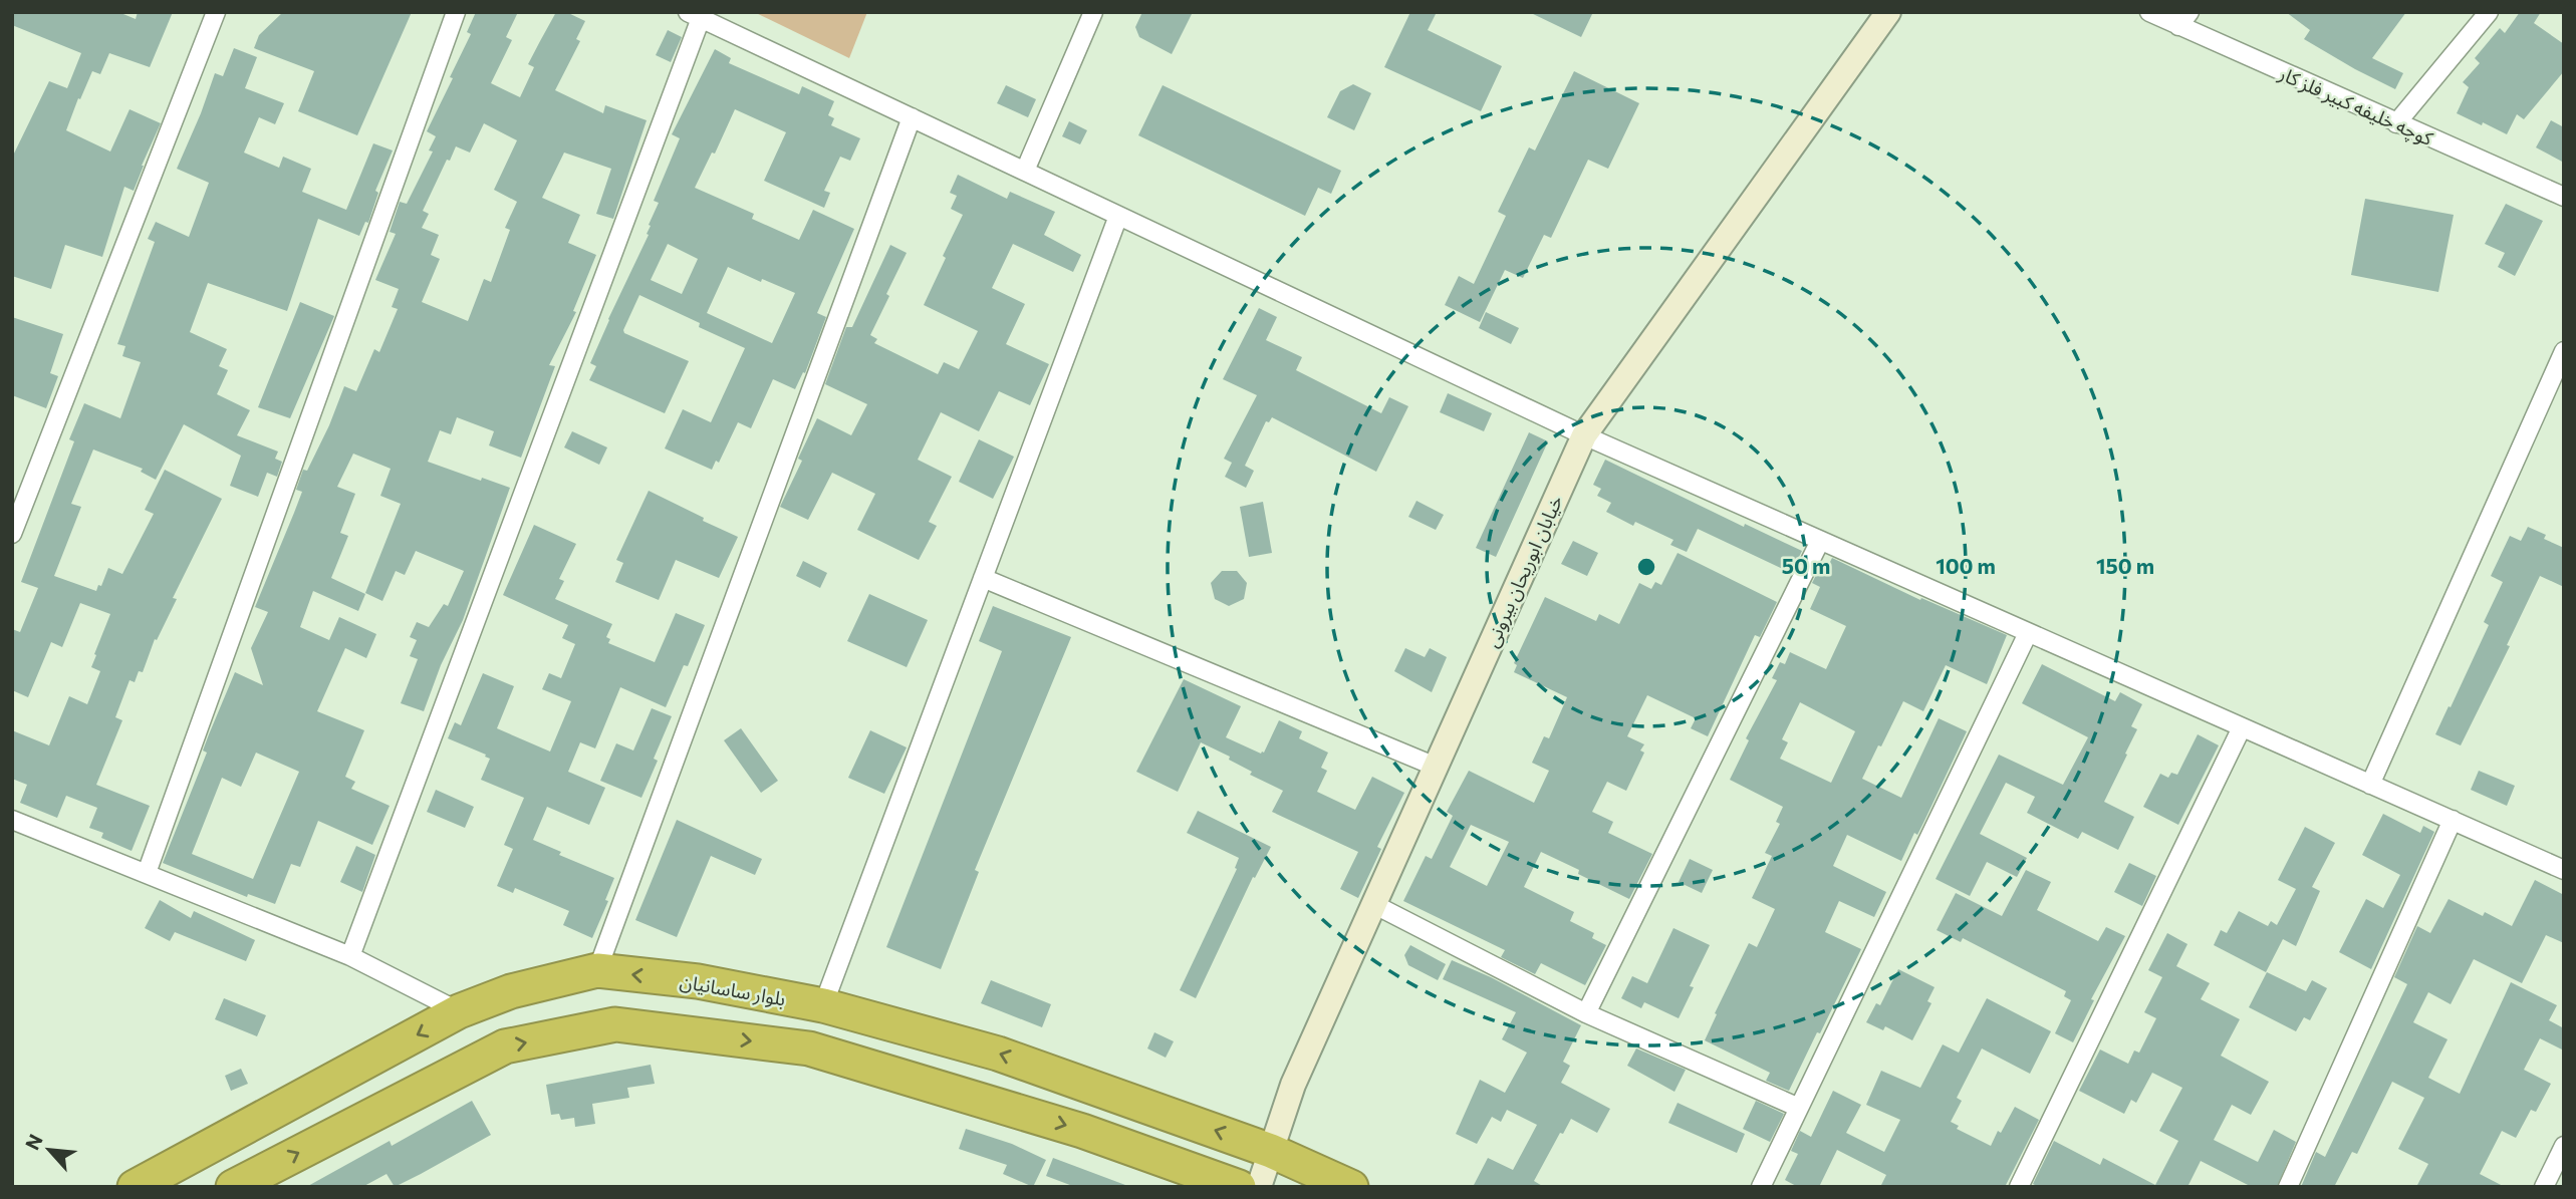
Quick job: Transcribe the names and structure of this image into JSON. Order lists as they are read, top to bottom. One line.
{"streets":{"highway":["بلوار ساسانیان"],"street":["کوچه خلیفه کبیر فلز کار","خیابان ابوریحان بیرونی"]},"crossings":[["خیابان ابوریحان بیرونی","بلوار ساسانیان"]],"north":"top left","rings":["50 m","100 m","150 m"]}
